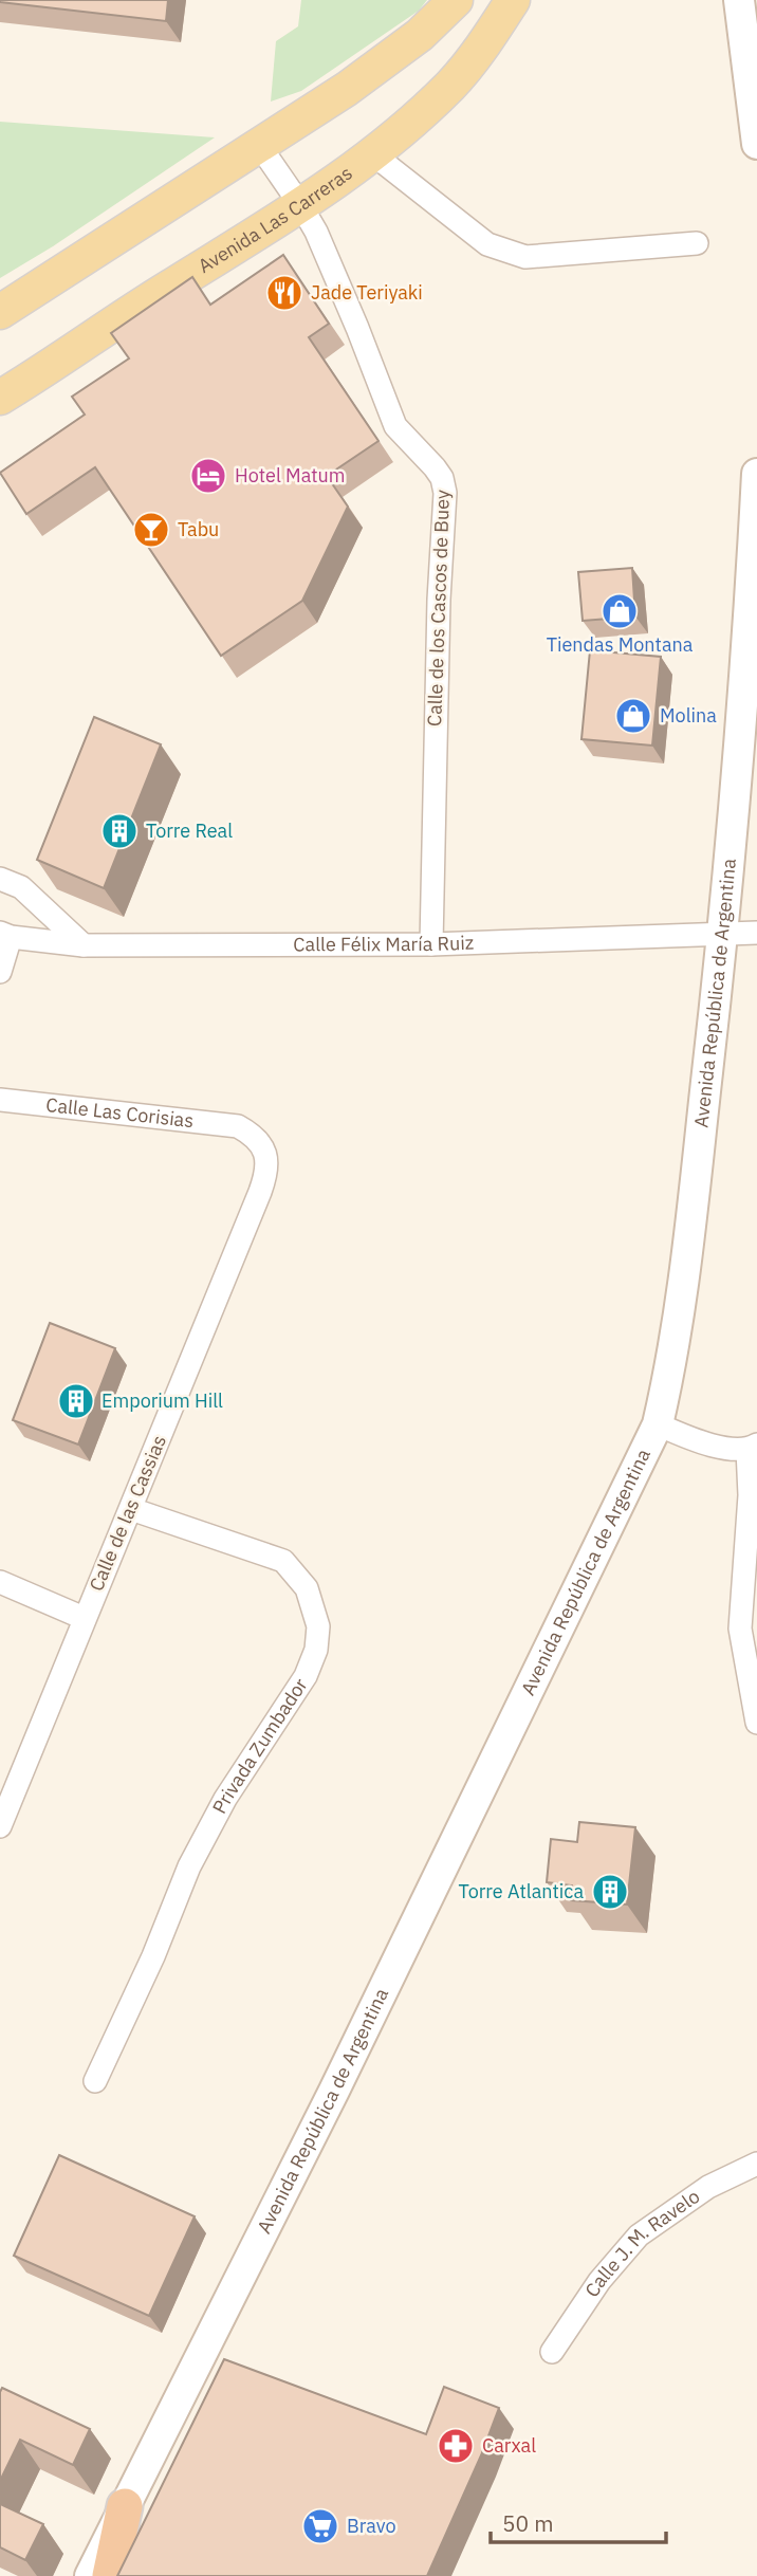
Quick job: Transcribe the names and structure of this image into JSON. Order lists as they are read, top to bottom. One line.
{"streets":{"main road":["Avenida Las Carreras","Avenida República de Argentina"],"street":["Calle de los Cascos de Buey","Calle Félix María Ruiz","Calle Las Corisias","Calle de las Cassias","Privada Zumbador","Calle J. M. Ravelo"]},"crossings":[["Avenida Las Carreras","Calle de los Cascos de Buey"],["Calle de los Cascos de Buey","Calle Félix María Ruiz"],["Calle Félix María Ruiz","Avenida República de Argentina"],["Calle Las Corisias","Calle de las Cassias"],["Calle de las Cassias","Privada Zumbador"]],"places":{"restaurant":["Jade Teriyaki"],"hotel":["Hotel Matum"],"bar":["Tabu"],"shop":["Tiendas Montana","Molina"],"building":["Torre Real","Emporium Hill","Torre Atlantica"],"pharmacy":["Carxal"],"supermarket":["Bravo"]},"scale_bar":"50 m"}
